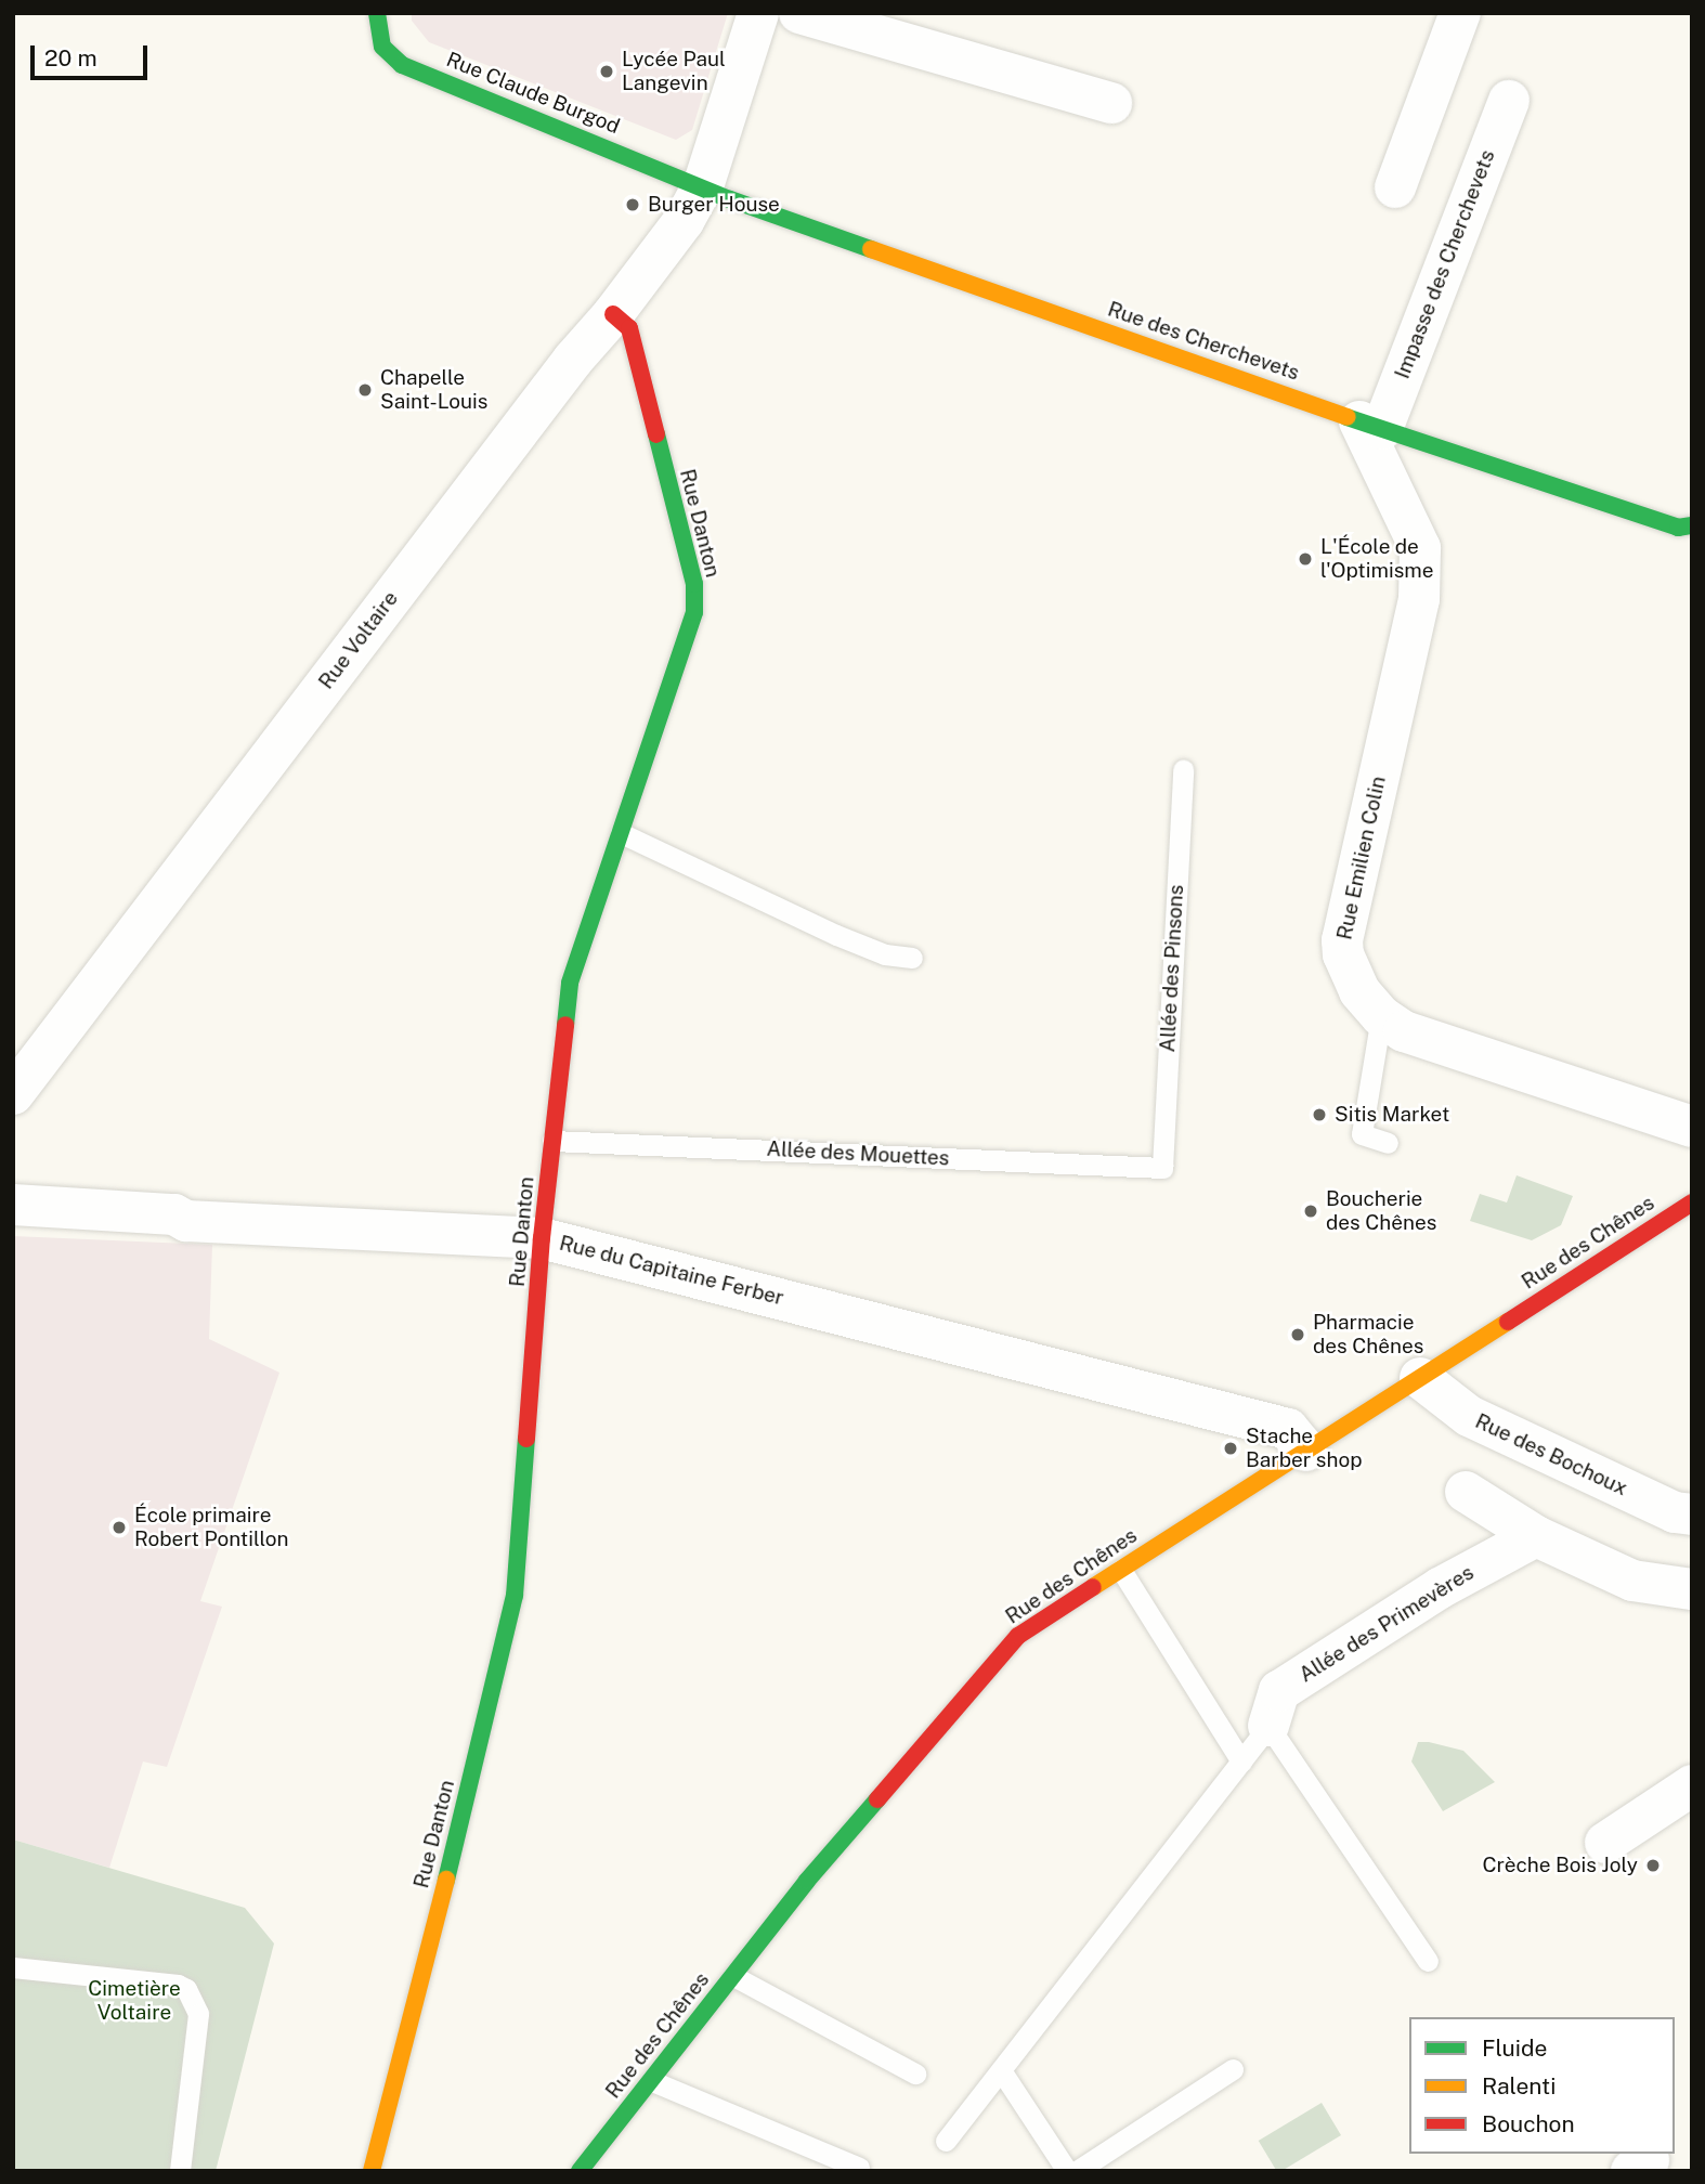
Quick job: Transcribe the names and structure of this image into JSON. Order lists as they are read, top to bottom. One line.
{"streets":{"street":["Rue Claude Burgod","Impasse des Cherchevets","Rue des Cherchevets","Rue Danton","Rue Voltaire","Rue Emilien Colin","Rue des Chênes","Rue du Capitaine Ferber","Rue des Bochoux","Allée des Primevères"],"lane":["Allée des Pinsons","Allée des Mouettes"]},"crossings":[["Rue Claude Burgod","Rue des Cherchevets"],["Rue Claude Burgod","Rue Voltaire"],["Impasse des Cherchevets","Rue des Cherchevets"],["Impasse des Cherchevets","Rue Emilien Colin"],["Rue des Cherchevets","Rue Voltaire"],["Rue des Cherchevets","Rue Emilien Colin"],["Rue Danton","Rue Voltaire"],["Rue Danton","Allée des Mouettes"],["Rue Danton","Rue du Capitaine Ferber"],["Allée des Pinsons","Allée des Mouettes"],["Rue des Chênes","Rue du Capitaine Ferber"],["Rue des Chênes","Rue des Bochoux"]],"parks":["Cimetière Voltaire"],"places":["Lycée Paul Langevin","Burger House","Chapelle Saint-Louis","L'École de l'Optimisme","Sitis Market","Boucherie des Chênes","Pharmacie des Chênes","Stache Barber shop","École primaire Robert Pontillon","Crèche Bois Joly"],"legend":["Fluide","Ralenti","Bouchon"],"scale_bar":"20 m"}
